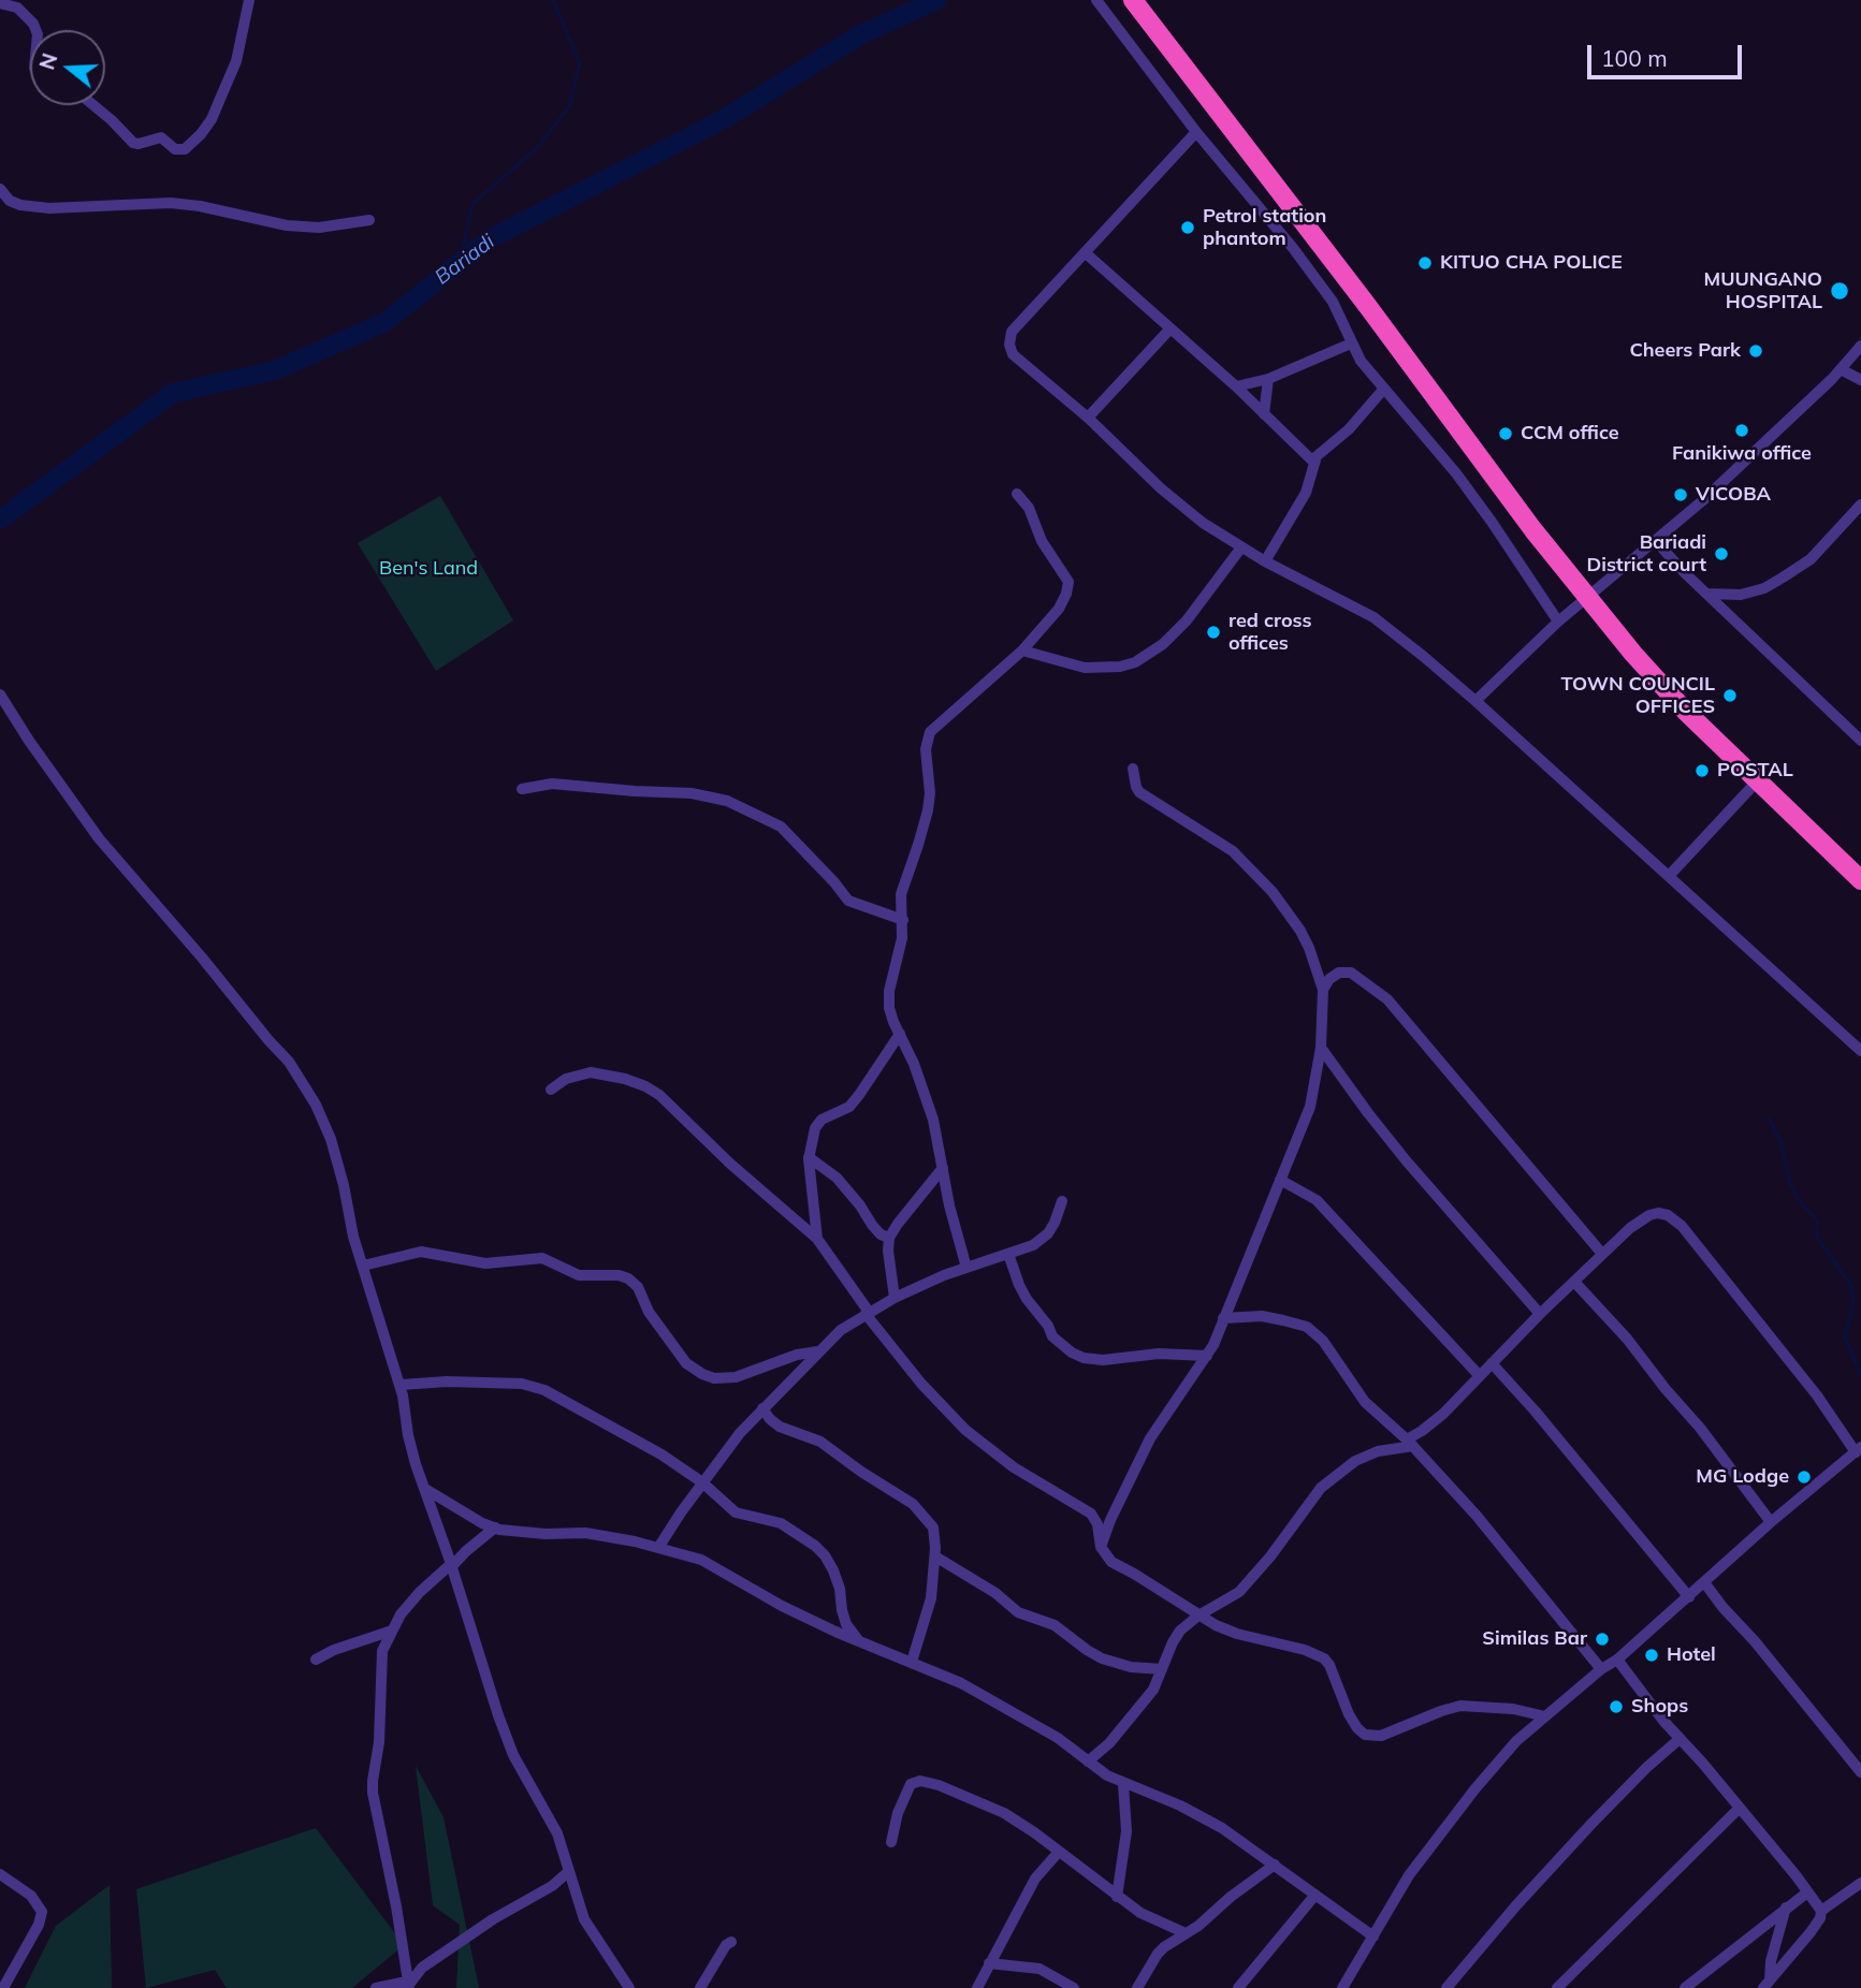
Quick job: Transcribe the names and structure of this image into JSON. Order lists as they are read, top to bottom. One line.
{"water":["Bariadi"],"parks":["Ben's Land"],"places":["Petrol station phantom","KITUO CHA POLICE","MUUNGANO HOSPITAL","Cheers Park","Fanikiwa office","CCM office","VICOBA","Bariadi District court","red cross offices","TOWN COUNCIL OFFICES","POSTAL","MG Lodge","Similas Bar","Hotel","Shops"],"scale_bar":"100 m","north":"left"}
